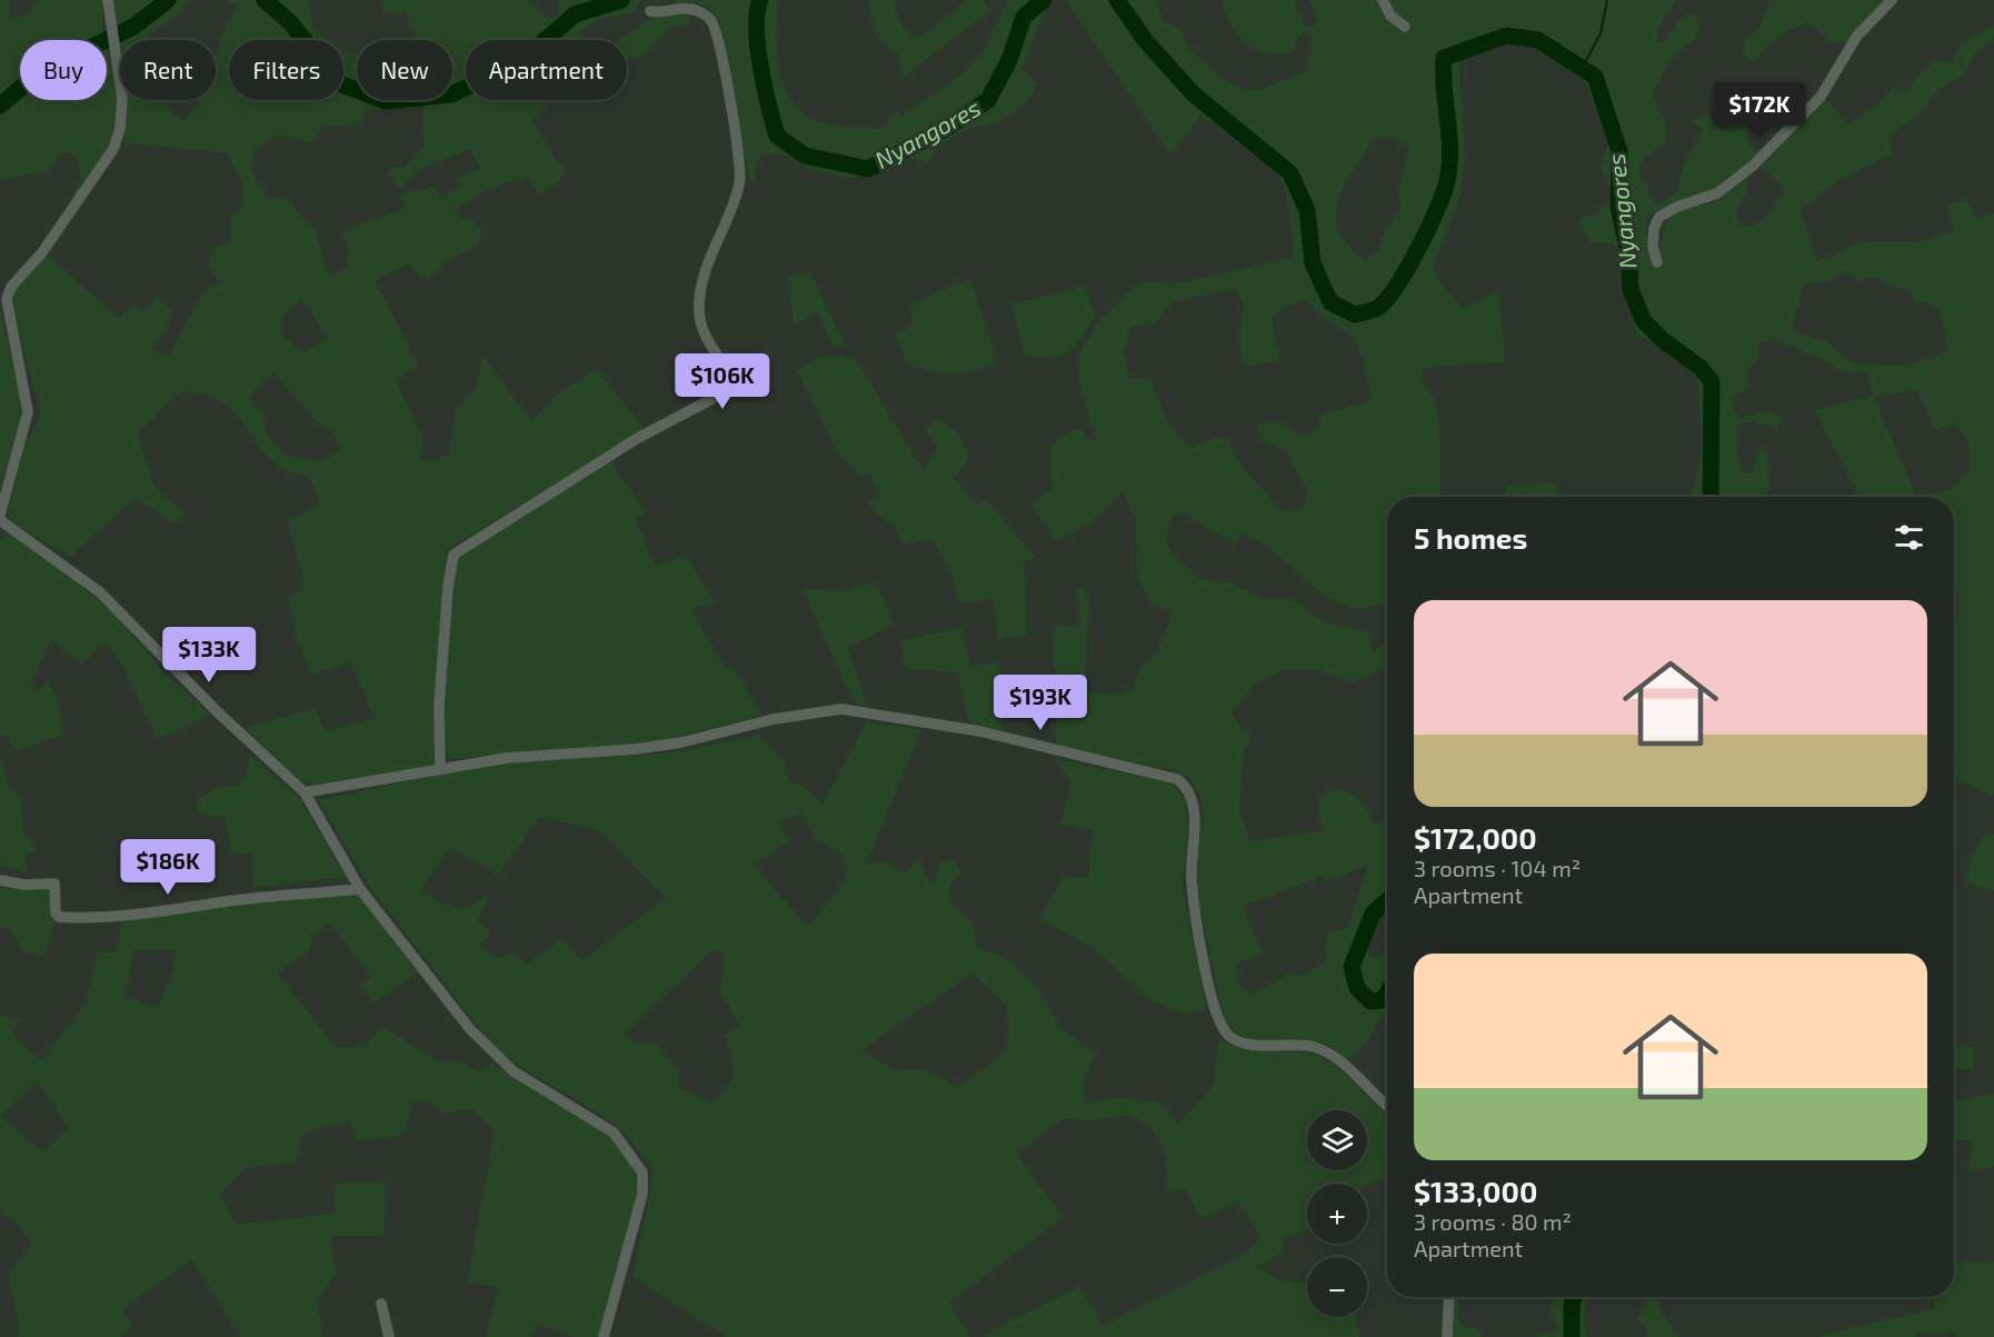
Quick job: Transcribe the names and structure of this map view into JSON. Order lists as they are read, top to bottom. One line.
{"water":["Nyangores"],"page":{"chip":["Buy","Rent","Filters","New","Apartment"],"price":["$172K","$106K","$133K","$193K","$186K"],"heading":"5 homes","list":[{"name":"$172,000","note":"3 rooms · 104 m² · Apartment"},{"name":"$133,000","note":"3 rooms · 80 m² · Apartment"}],"map_buttons":["+","−"]}}
